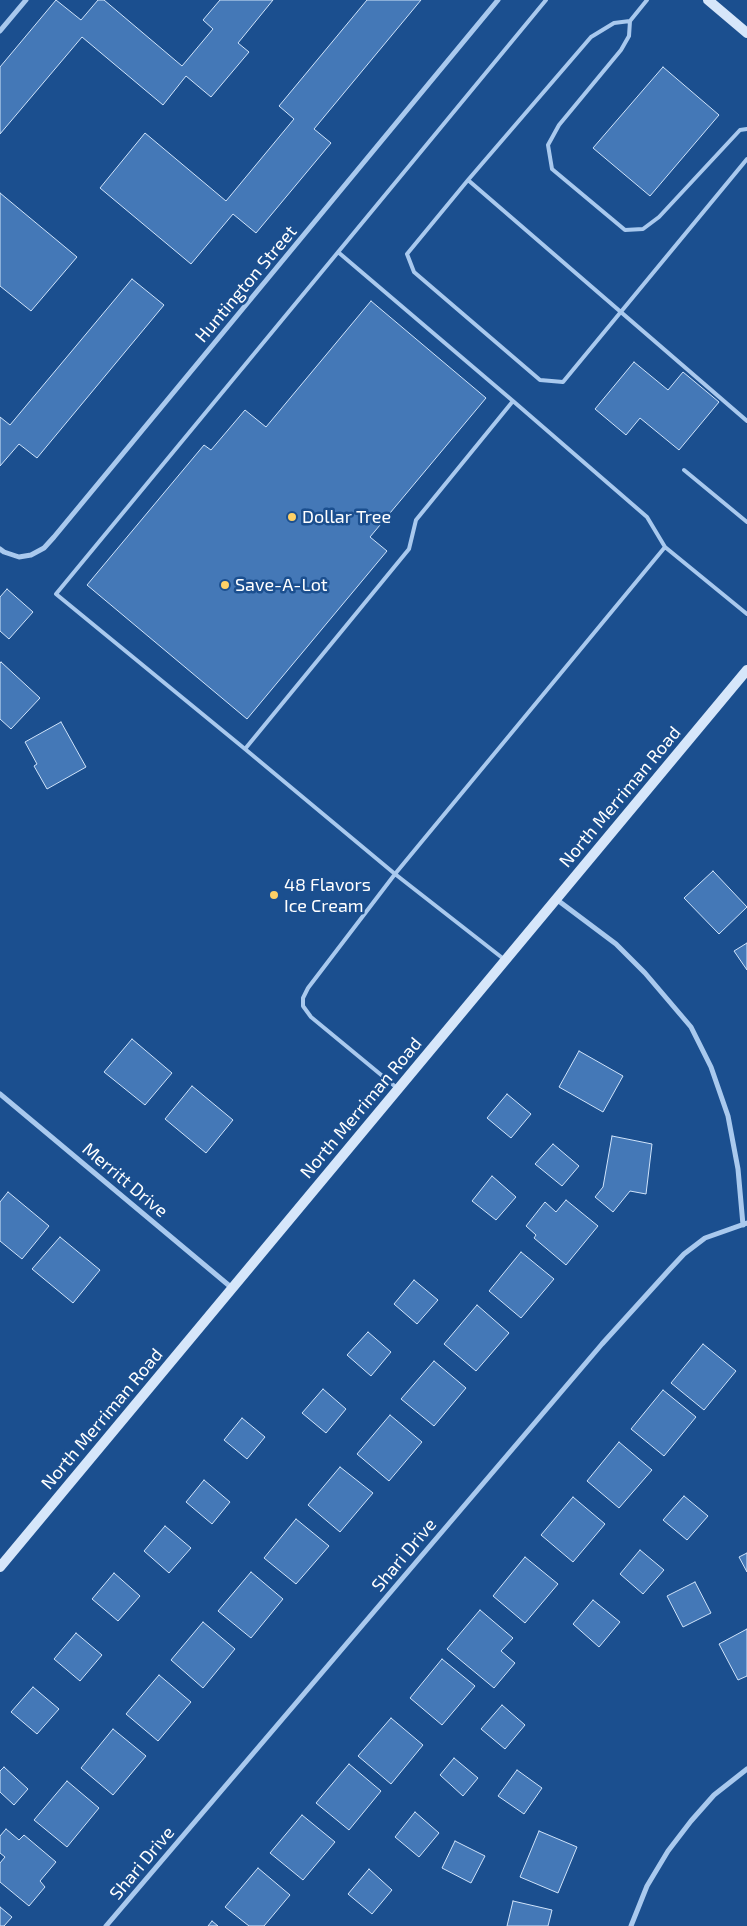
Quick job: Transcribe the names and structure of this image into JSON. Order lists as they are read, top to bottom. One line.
{"streets":{"main road":["North Merriman Road"],"street":["Huntington Street","Merritt Drive","Shari Drive"]},"crossings":[["North Merriman Road","Merritt Drive"]],"places":["Dollar Tree","Save-A-Lot","48 Flavors Ice Cream"]}
